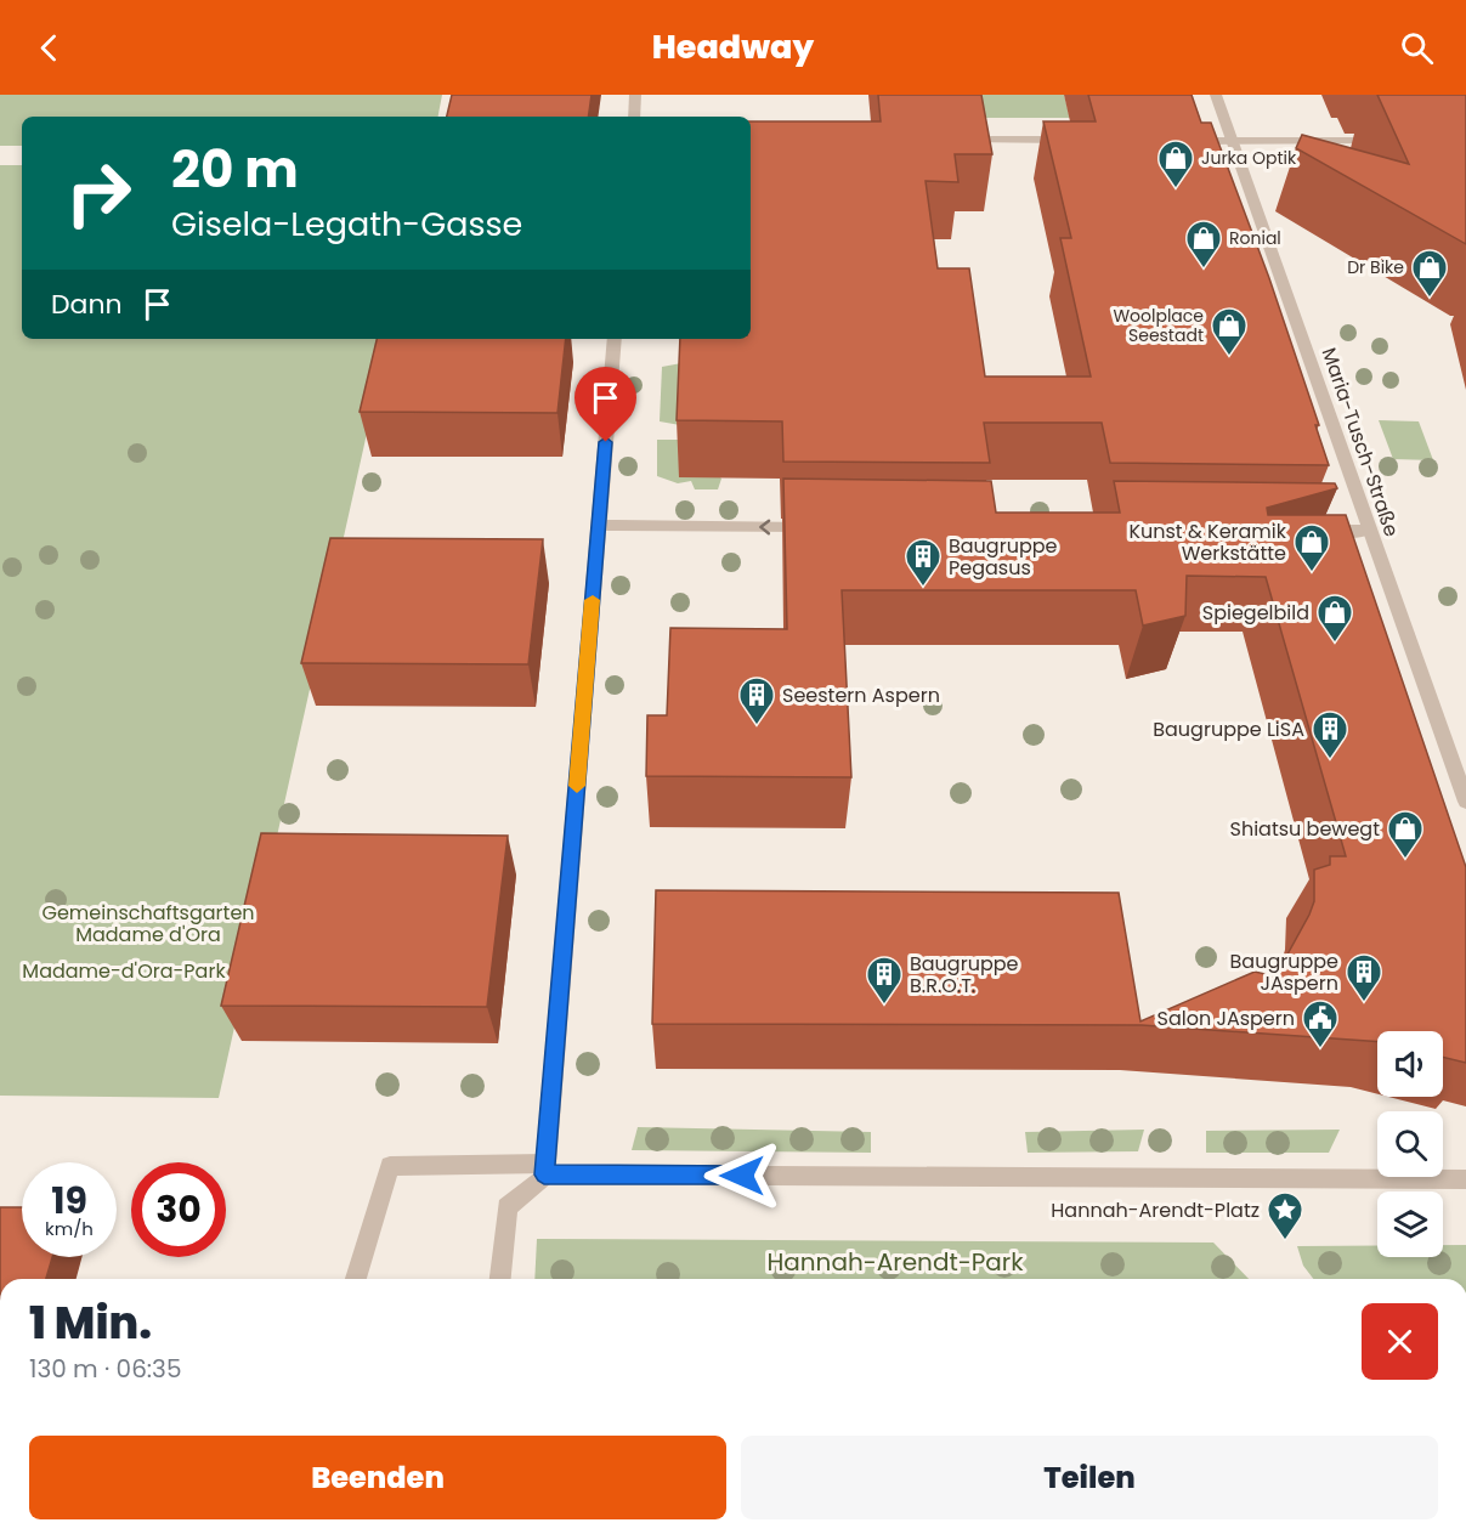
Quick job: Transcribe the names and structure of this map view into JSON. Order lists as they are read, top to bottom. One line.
{"streets":{"street":["Maria-Tusch-Straße"]},"parks":["Gemeinschaftsgarten Madame d'Ora","Madame-d'Ora-Park","Hannah-Arendt-Park"],"places":{"shop":["Jurka Optik","Ronial","Dr Bike","Woolplace Seestadt","Kunst & Keramik Werkstätte","Spiegelbild","Shiatsu bewegt"],"building":["Baugruppe Pegasus","Seestern Aspern","Baugruppe LiSA","Baugruppe JAspern","Baugruppe B.R.O.T."],"public building":["Salon JAspern"],"place":["Hannah-Arendt-Platz"]},"page":{"header":"Headway","turn":["20 m","Gisela-Legath-Gasse"],"then":"Dann","speed":"19 km/h","limit":"30","heading":["1 Min.","130 m · 06:35"],"buttons":["Beenden","Teilen"]}}
